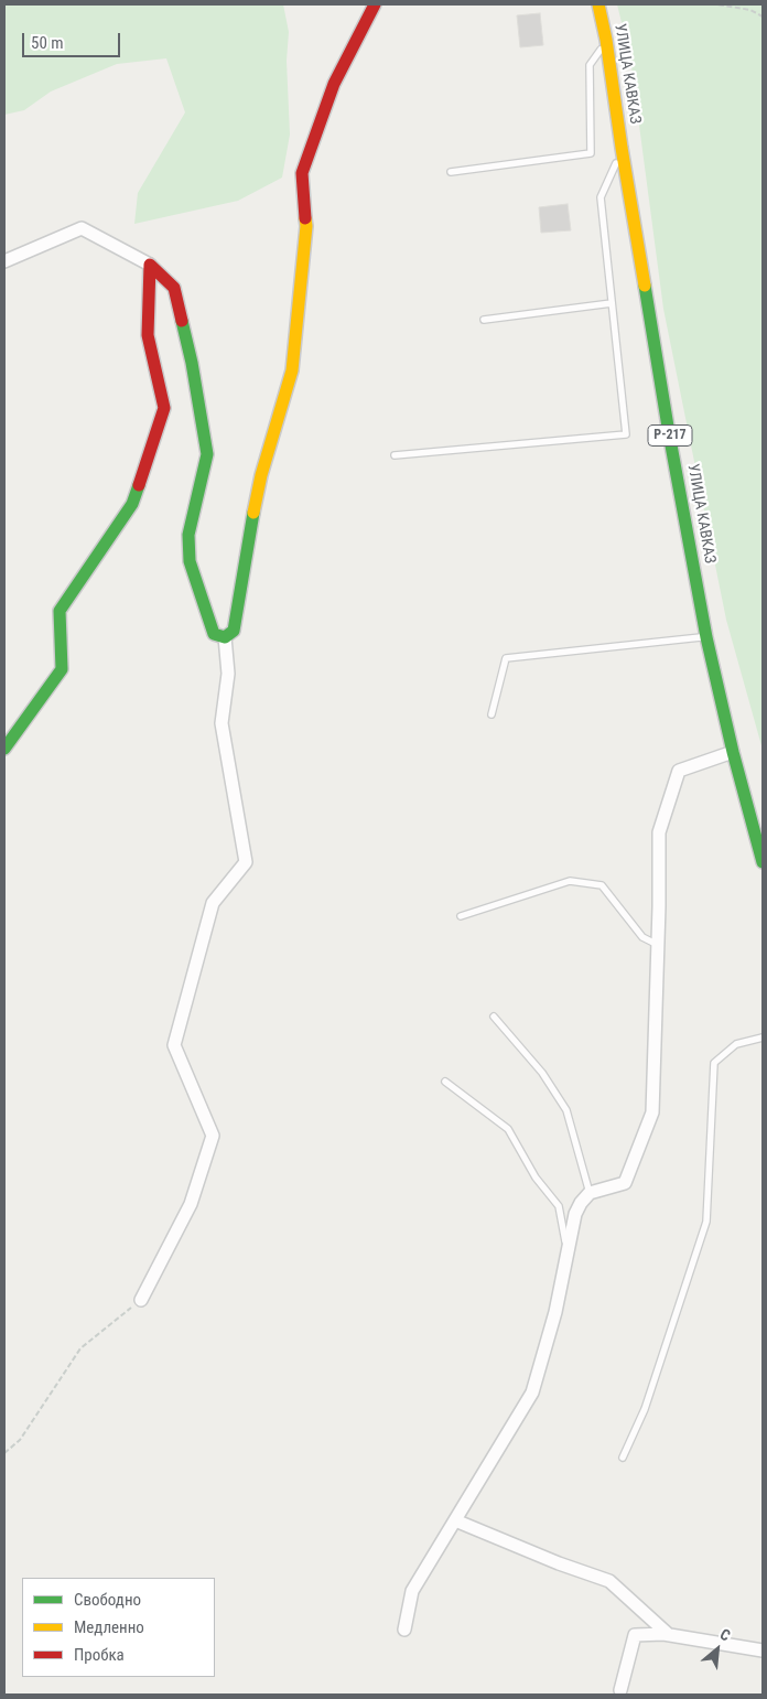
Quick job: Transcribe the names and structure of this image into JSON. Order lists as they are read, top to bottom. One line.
{"streets":{"main road":["УЛИЦА КАВКАЗ","Р-217"]},"legend":["Свободно","Медленно","Пробка"],"scale_bar":"50 m","north":"top right"}
